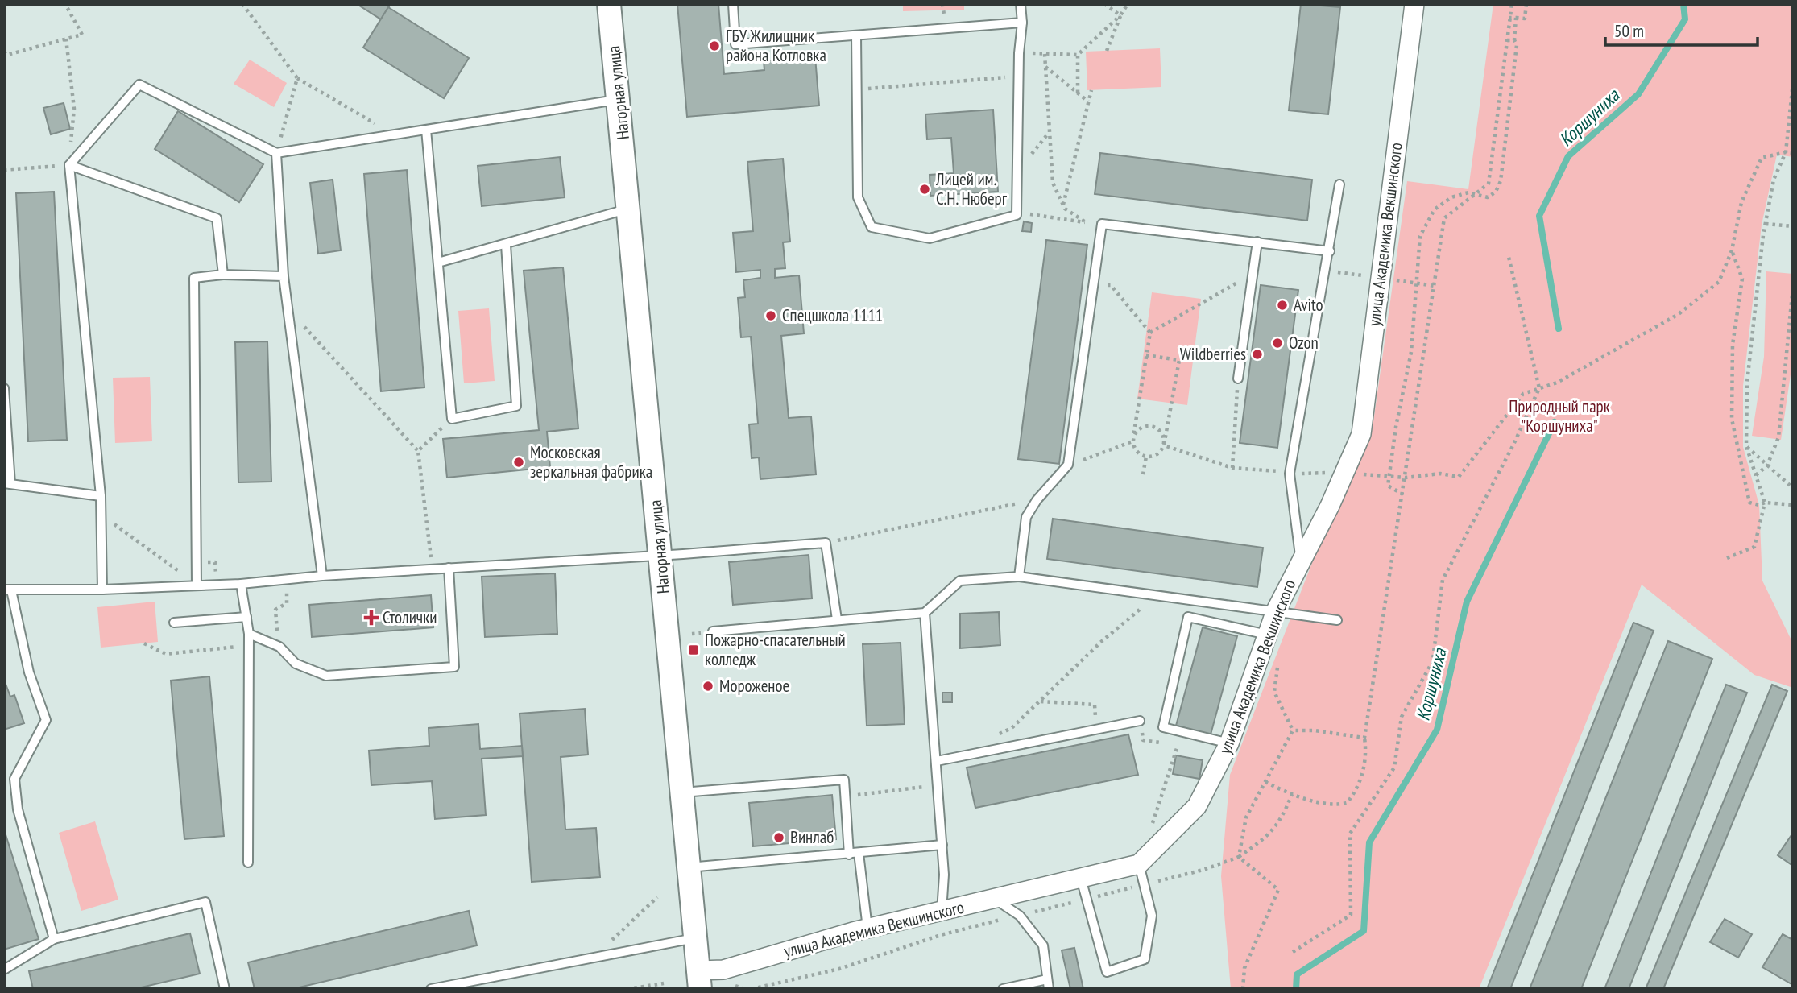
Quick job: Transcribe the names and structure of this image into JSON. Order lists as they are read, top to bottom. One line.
{"streets":{"street":["Нагорная улица","улица Академика Векшинского"]},"crossings":[["Нагорная улица","улица Академика Векшинского"]],"water":["Коршуниха"],"parks":["Природный парк \"Коршуниха\""],"places":{"other":["ГБУ Жилищник района Котловка","Лицей им. С.Н. Нюберг","Avito","Спецшкола 1111","Ozon","Wildberries","Московская зеркальная фабрика","Мороженое","Винлаб"],"health":["Столички"],"transit":["Пожарно-спасательный колледж"]},"scale_bar":"50 m"}
